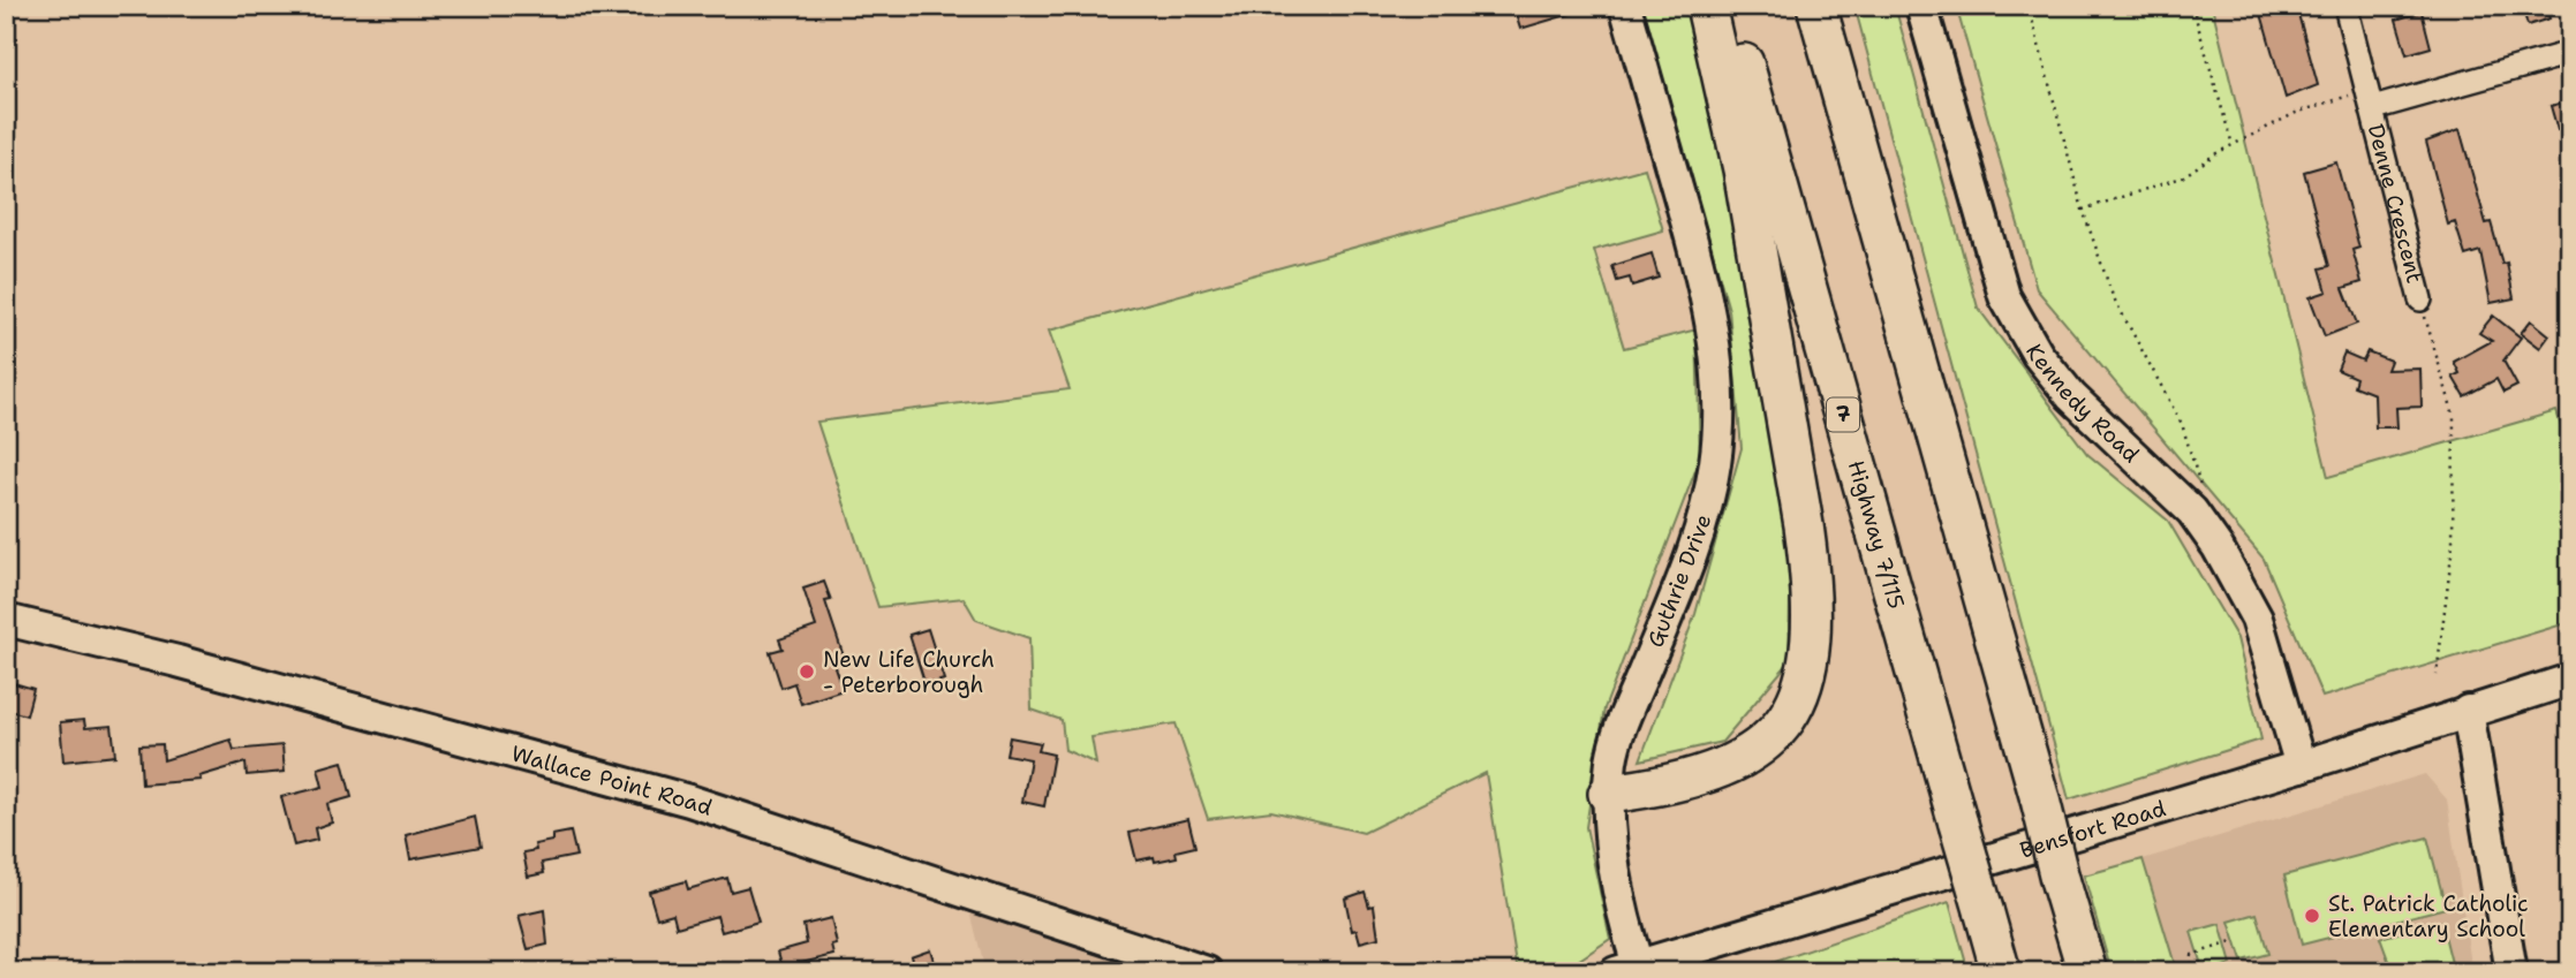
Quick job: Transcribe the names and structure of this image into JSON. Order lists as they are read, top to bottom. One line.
{"streets":{"highway":["7","Highway 7/115"],"street":["Denne Crescent","Kennedy Road","Guthrie Drive","Wallace Point Road","Bensfort Road"]},"crossings":[["Kennedy Road","Bensfort Road"],["Guthrie Drive","Bensfort Road"]],"places":["New Life Church - Peterborough","St. Patrick Catholic Elementary School"]}
